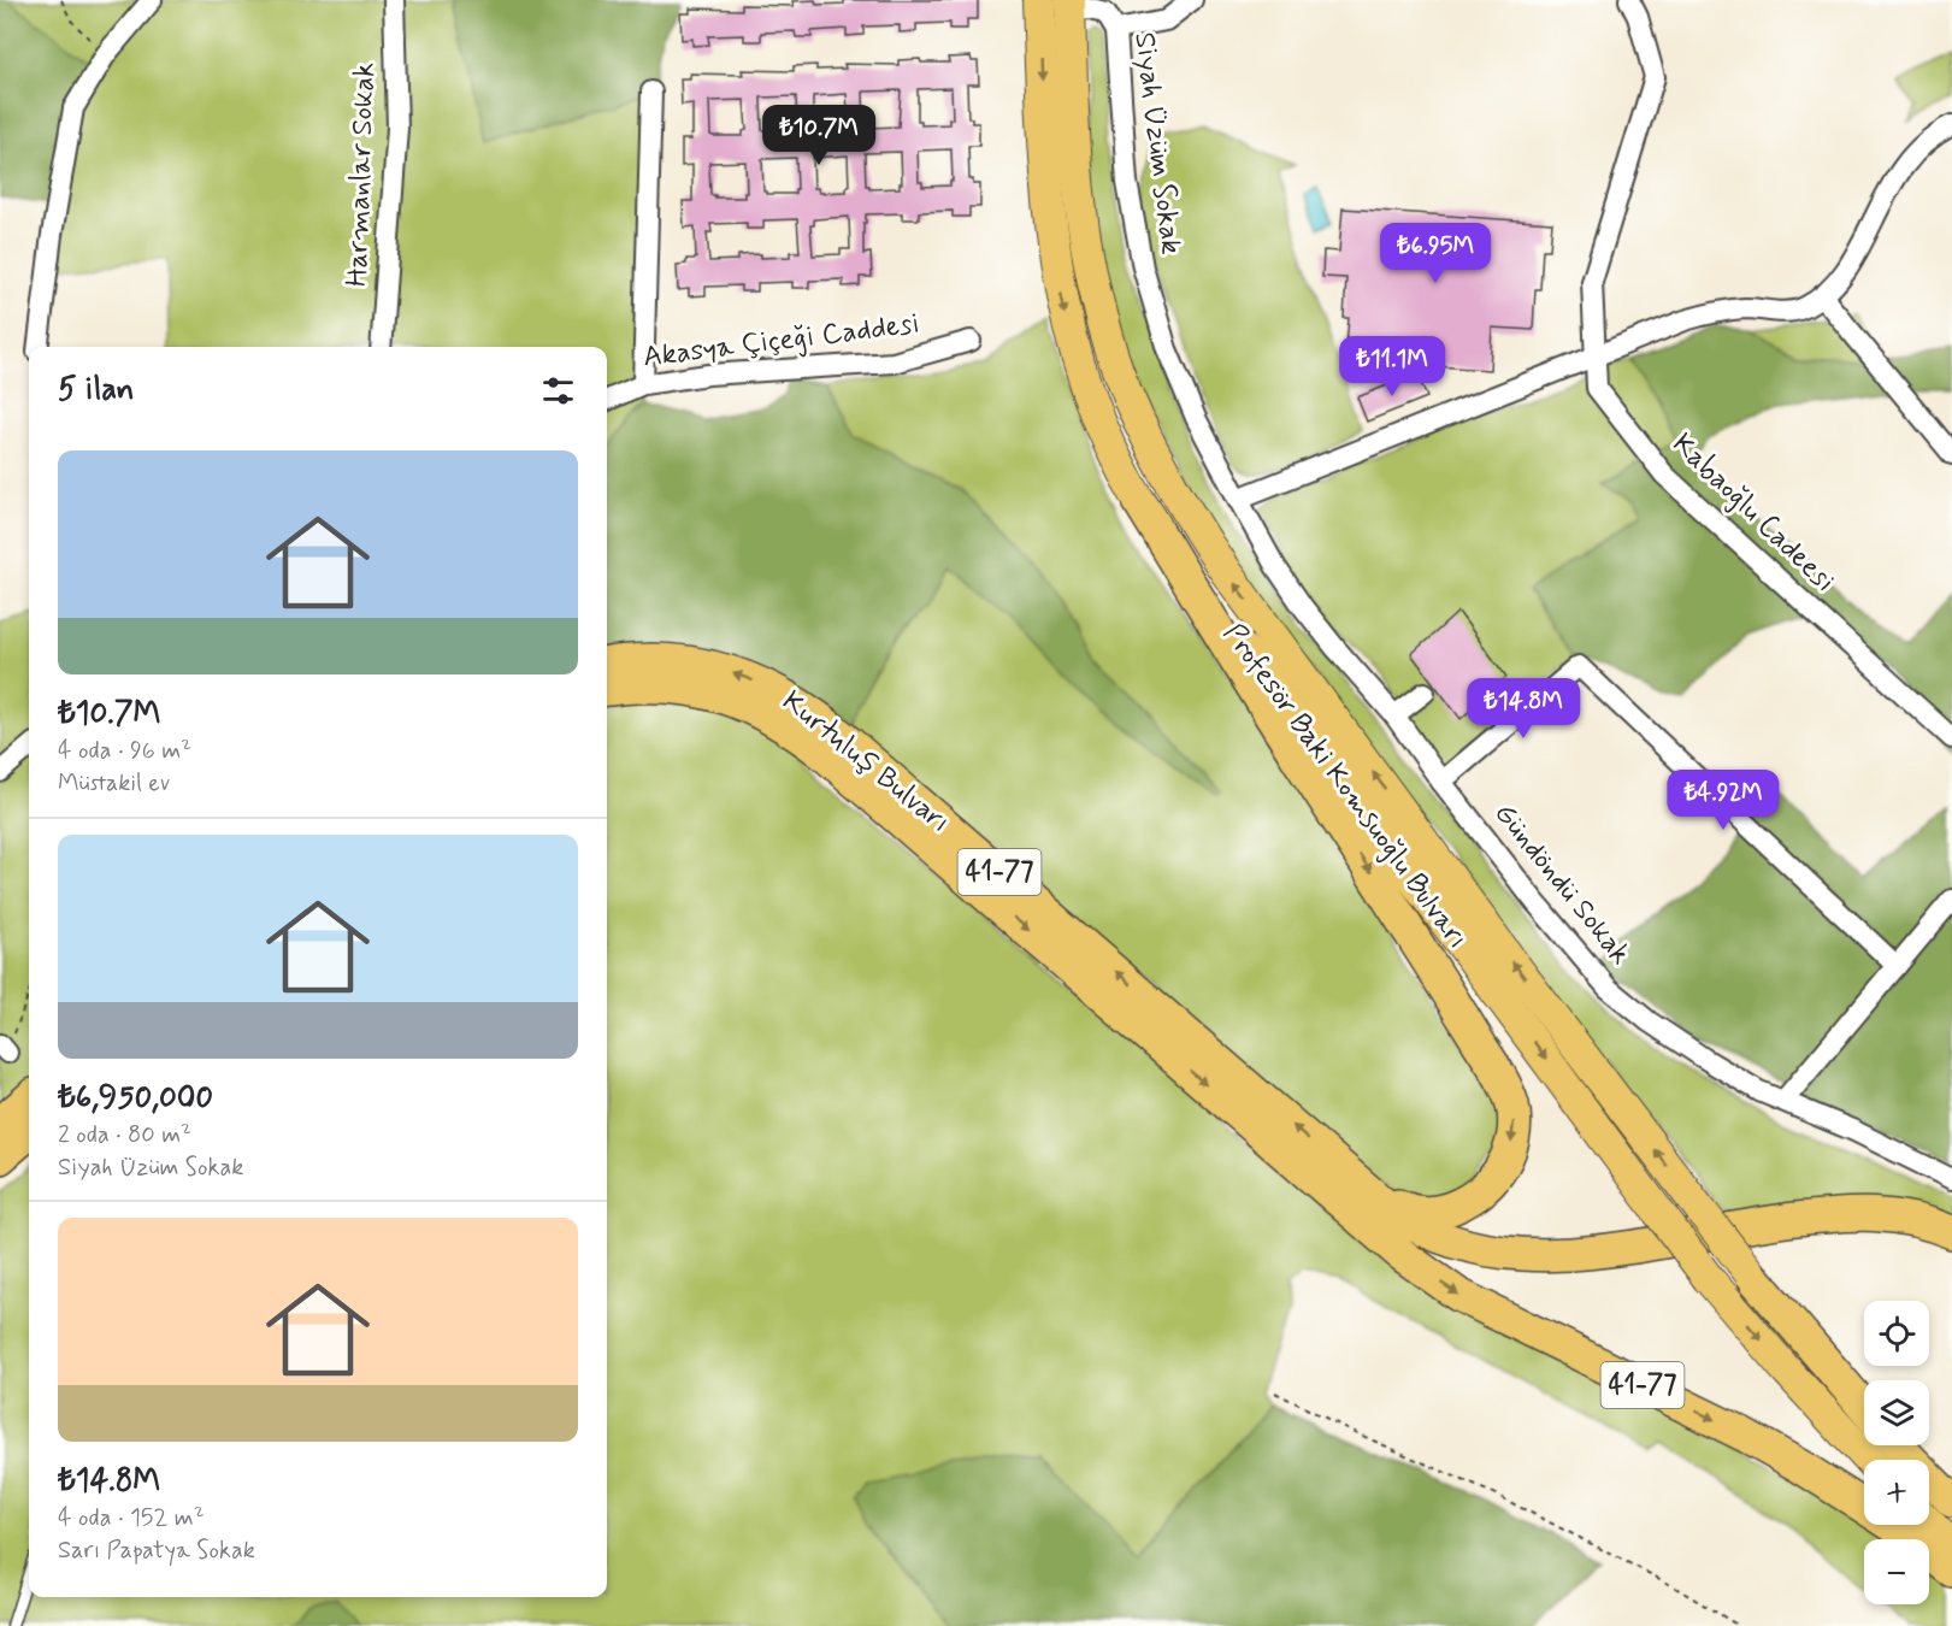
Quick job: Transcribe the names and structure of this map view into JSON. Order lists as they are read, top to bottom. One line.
{"streets":{"highway":["Kurtuluş Bulvarı","Profesör Baki Komsuoğlu Bulvarı","41-77"],"street":["Siyah Üzüm Sokak","Harmanlar Sokak","Akasya Çiçeği Caddesi","Kabaoğlu Cadeesi","Gündöndü Sokak"]},"crossings":[["Siyah Üzüm Sokak","Profesör Baki Komsuoğlu Bulvarı"],["Siyah Üzüm Sokak","Gündöndü Sokak"],["Kurtuluş Bulvarı","41-77"]],"page":{"price":["₺10.7M","₺6.95M","₺11.1M","₺14.8M","₺4.92M"],"heading":"5 ilan","list":[{"name":"₺10.7M","note":"4 oda · 96 m² · Müstakil ev"},{"name":"₺6,950,000","note":"2 oda · 80 m² · Siyah Üzüm Sokak"},{"name":"₺14.8M","note":"4 oda · 152 m² · Sarı Papatya Sokak"}],"map_buttons":["+","−"]}}
